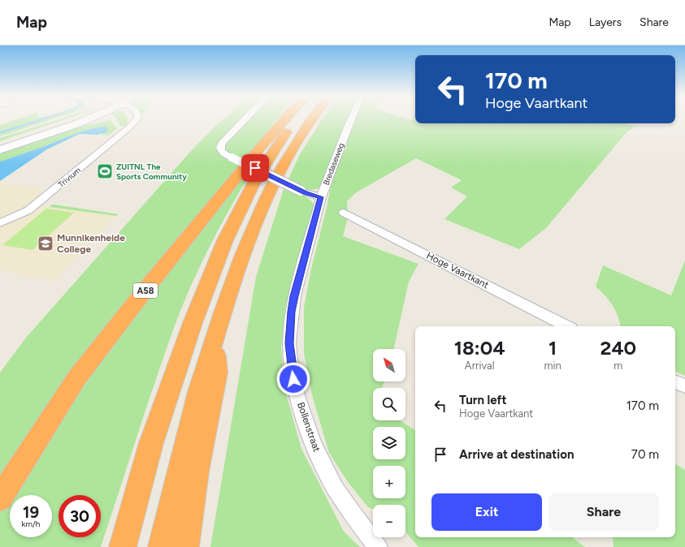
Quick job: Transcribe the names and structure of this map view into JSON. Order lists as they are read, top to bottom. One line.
{"streets":{"highway":["A58"],"street":["Bredaseweg","Trivium","Hoge Vaartkant","Bollenstraat"]},"crossings":[["Bredaseweg","Bollenstraat"]],"places":{"sports":["ZUITNL The Sports Community"],"school or university":["Munnikenheide College"]},"north":"top left","page":{"header":"Map","nav":["Map","Layers","Share"],"turn":["170 m","Hoge Vaartkant"],"eta":["18:04","Arrival","1","min","240","m"],"map_buttons":["+","−"],"list":[{"name":"Turn left","note":"Hoge Vaartkant","value":"170 m"},{"name":"Arrive at destination","value":"70 m"}],"buttons":["Exit","Share"],"speed":"19 km/h","limit":"30"}}
